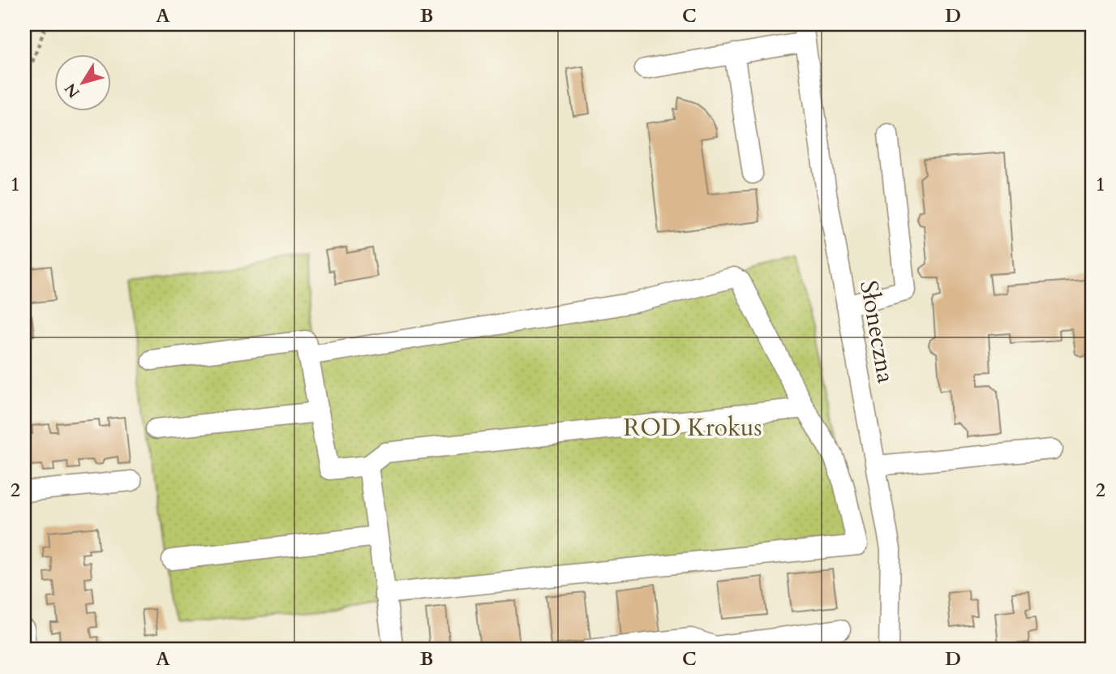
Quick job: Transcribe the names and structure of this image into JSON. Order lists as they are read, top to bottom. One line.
{"streets":{"street":["Słoneczna"]},"parks":["ROD Krokus"],"north":"bottom left","grid":{"columns":["A","B","C","D"],"rows":["1","2"]}}
